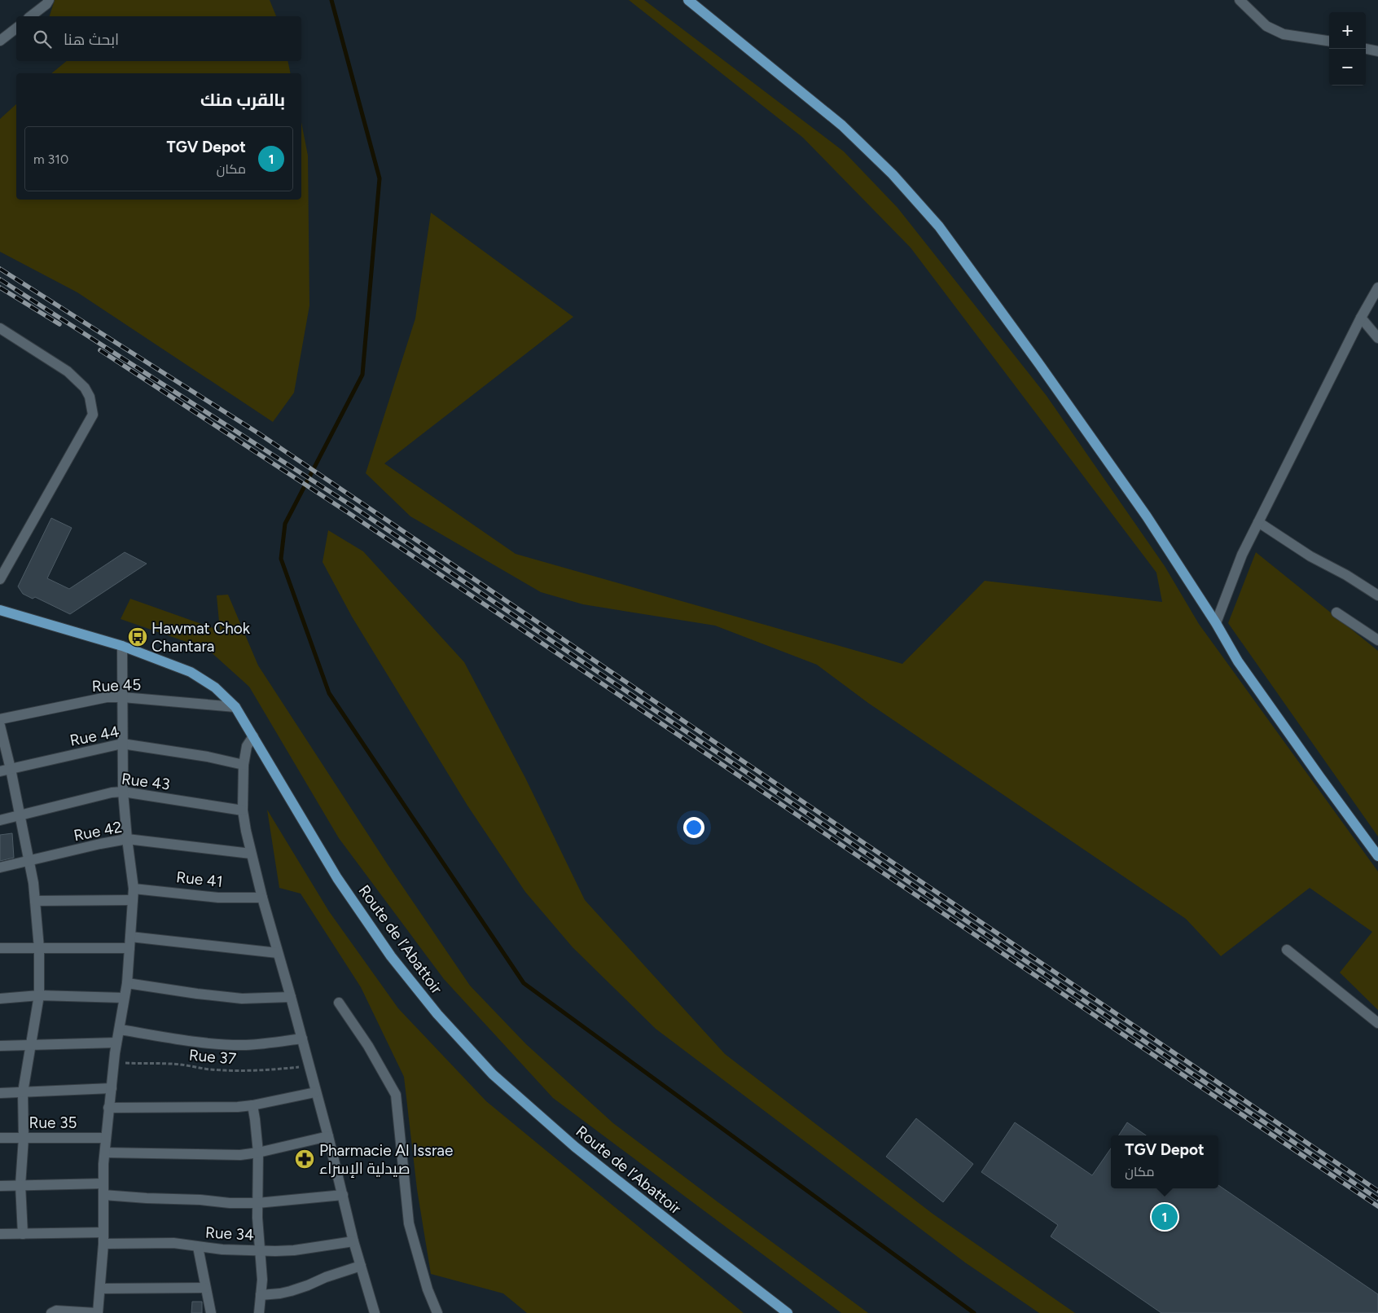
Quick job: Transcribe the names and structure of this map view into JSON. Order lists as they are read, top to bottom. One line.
{"streets":{"main road":["Route de l’Abattoir"],"street":["Rue 45","Rue 44","Rue 43","Rue 42","Rue 41","Rue 35","Rue 34"],"path":["Rue 37"]},"crossings":[["Rue 45","Route de l’Abattoir"]],"places":{"bus stop":["Hawmat Chok Chantara"],"pharmacy":["Pharmacie Al Issrae صيدلية الإسراء"]},"page":{"map_buttons":["+","−"],"search":"ابحث هنا","heading":"بالقرب منك","list":[{"mark":"1","name":"TGV Depot","note":"مكان","value":"310 m"}],"popup":["TGV Depot","مكان"],"pins":"1"}}
